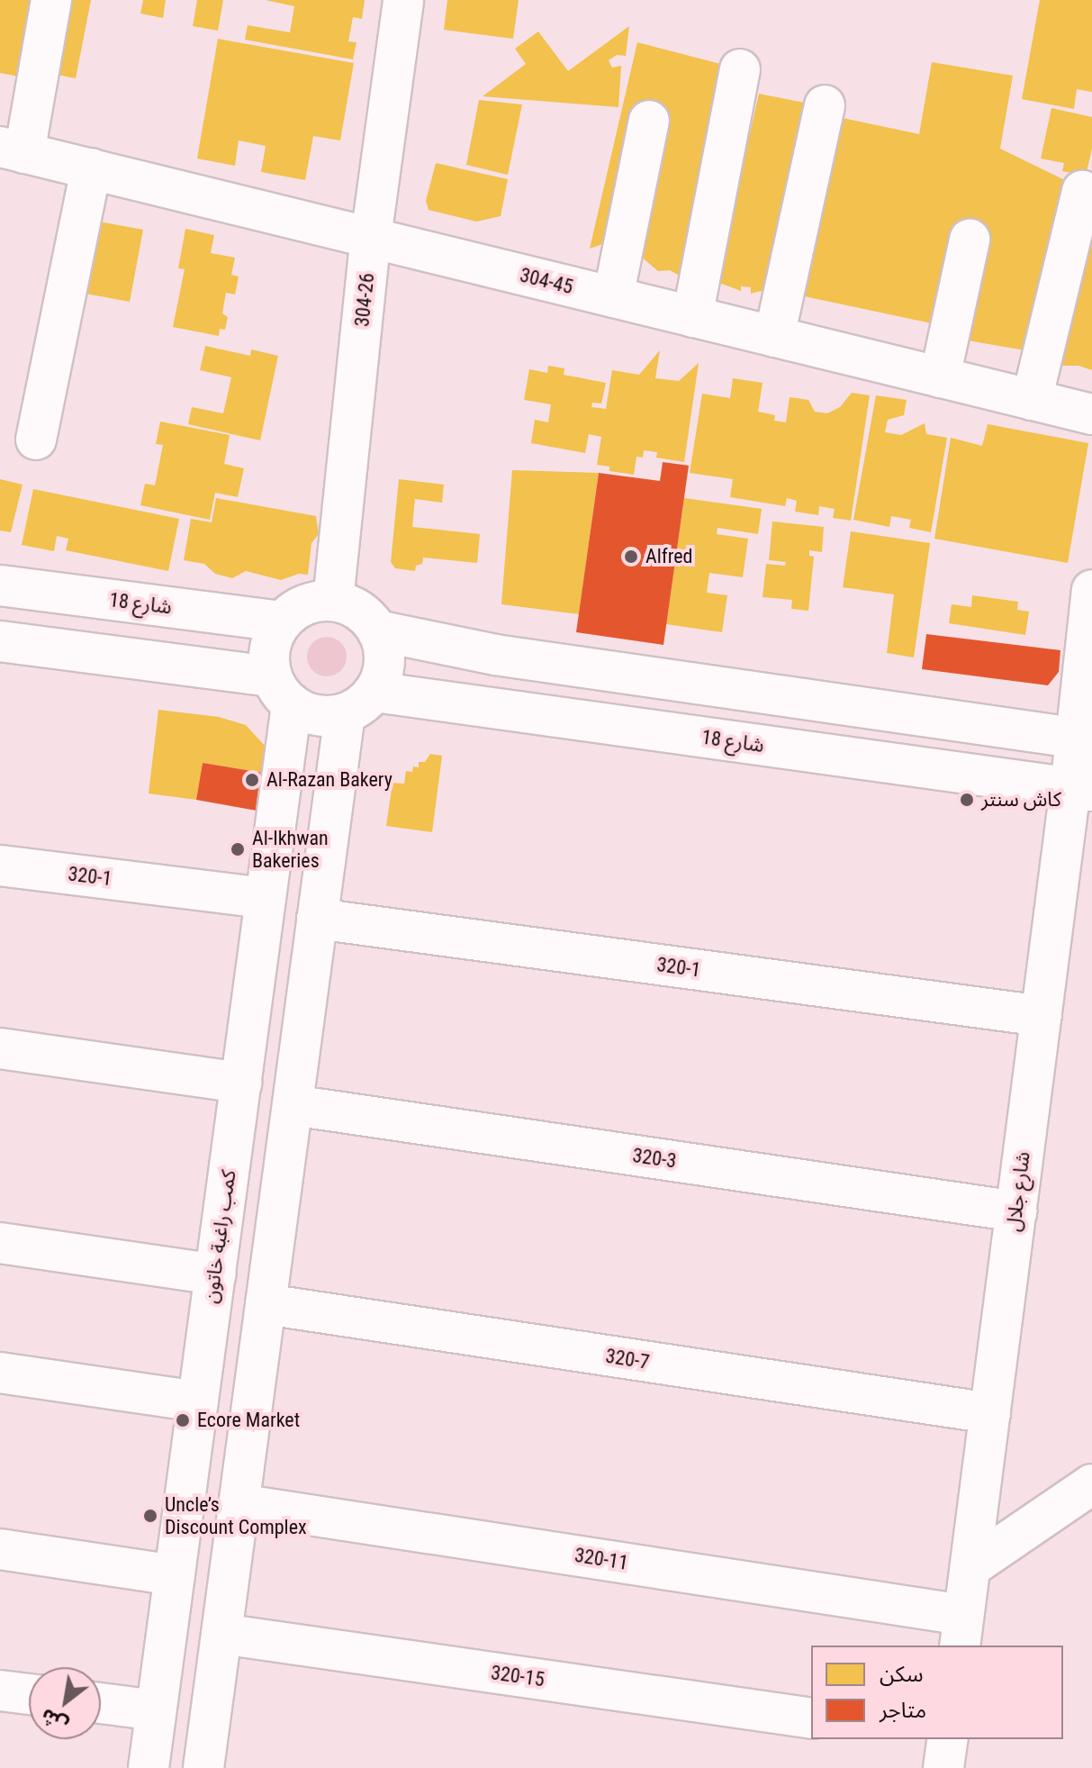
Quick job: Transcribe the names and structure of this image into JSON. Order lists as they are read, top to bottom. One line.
{"streets":{"street":["304-45","304-26","شارع 18","320-1","320-3","شارع جلال","كمب راغبة خاتون","320-7","320-11","320-15"]},"crossings":[["304-45","304-26"],["304-26","شارع 18"],["304-26","كمب راغبة خاتون"],["شارع 18","شارع جلال"],["شارع 18","كمب راغبة خاتون"],["320-1","شارع جلال"],["320-1","كمب راغبة خاتون"],["320-3","شارع جلال"],["شارع جلال","320-7"],["شارع جلال","320-11"]],"places":["Alfred","Al-Razan Bakery","كاش سنتر","Al-Ikhwan Bakeries","Ecore Market","Uncle’s Discount Complex"],"legend":["سكن","متاجر"],"north":"bottom left"}
